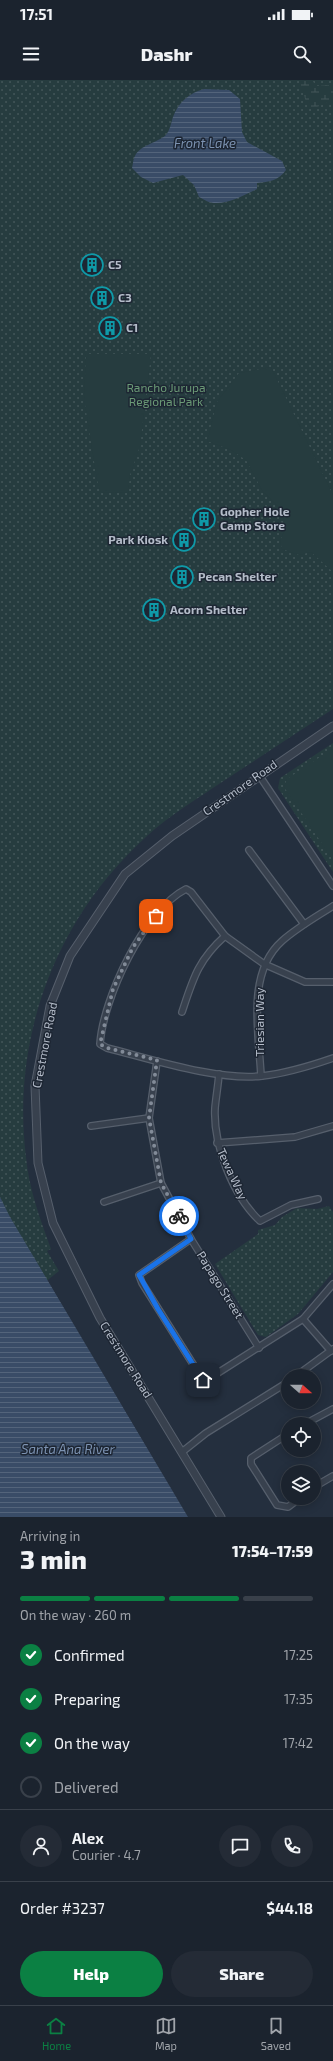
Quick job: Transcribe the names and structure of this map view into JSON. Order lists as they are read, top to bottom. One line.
{"streets":{"street":["Crestmore Road","Triesian Way","Tewa Way","Papago Street"]},"water":["Front Lake","Santa Ana River"],"parks":["Rancho Jurupa Regional Park"],"places":{"building":["C5","C3","C1","Gopher Hole Camp Store","Park Kiosk","Pecan Shelter","Acorn Shelter"]},"north":"right","page":{"status":"17:51","header":"Dashr","heading":["3 min","Arriving in","17:54–17:59"],"panel":["Alex","Courier · 4.7","Order #3237","$44.18"],"bar":"On the way · 260 m","list":[["Confirmed","17:25"],["Preparing","17:35"],["On the way","17:42"],"Delivered"],"buttons":["Help","Share"],"tabs":["Home","Map","Saved"]}}
